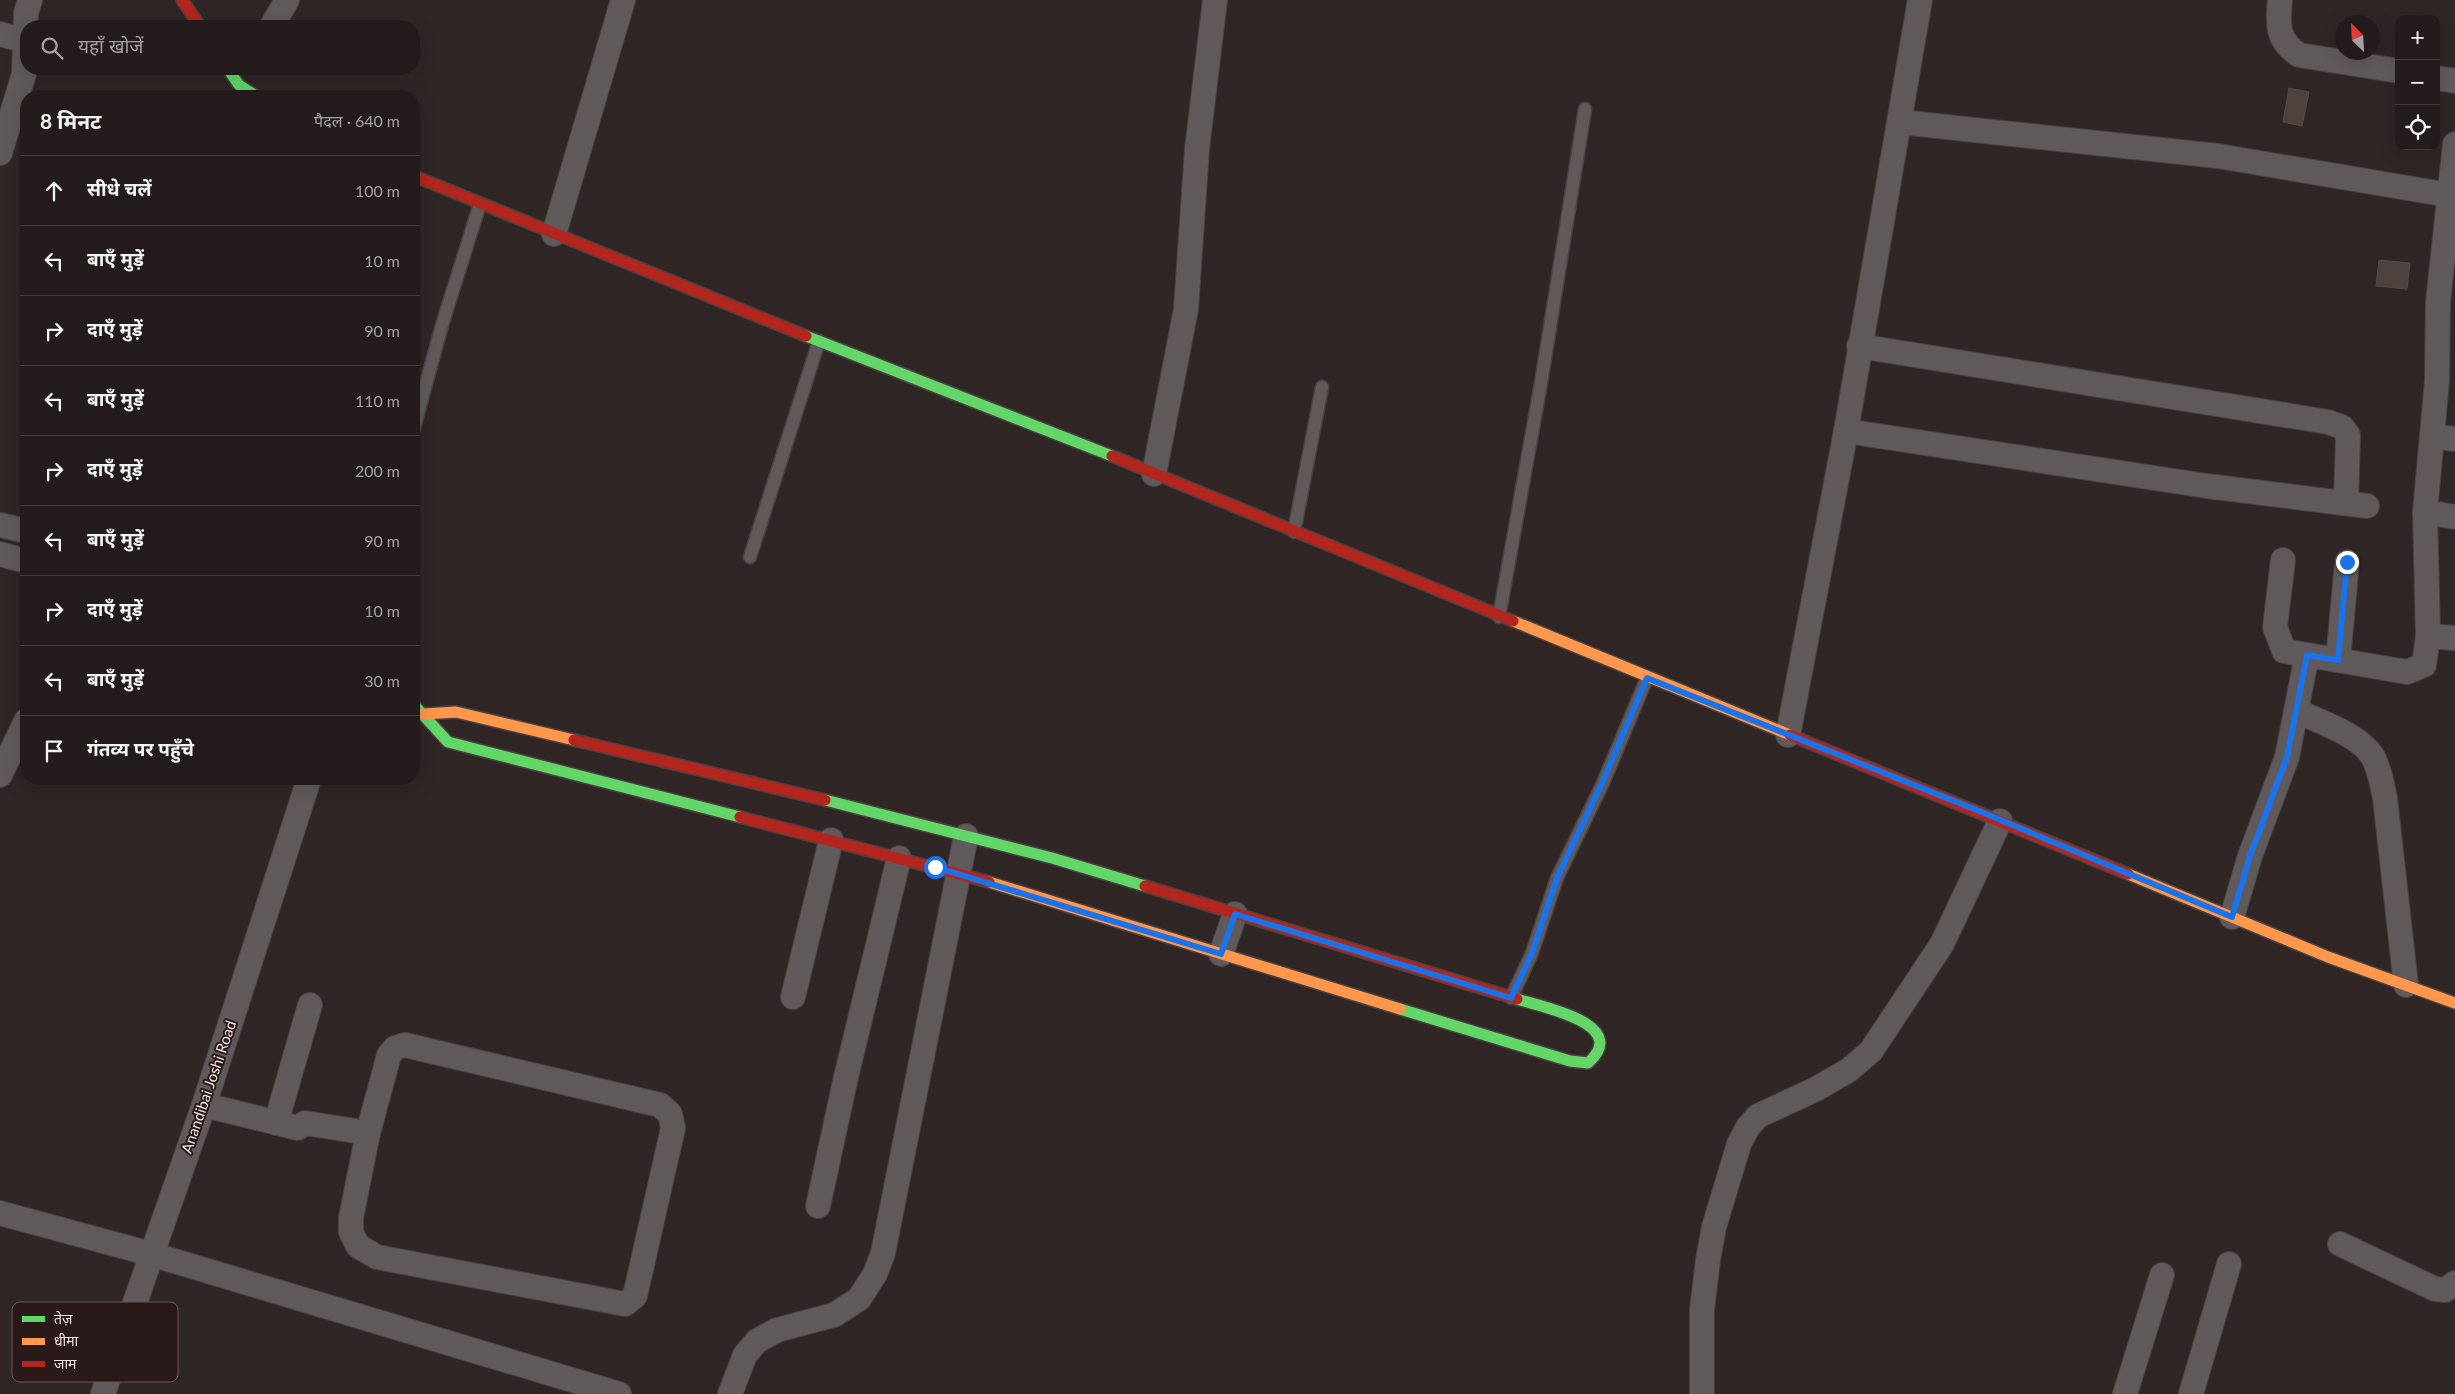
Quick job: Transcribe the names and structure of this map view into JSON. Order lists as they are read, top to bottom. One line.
{"streets":{"street":["Anandibai Joshi Road"]},"legend":["तेज़","धीमा","जाम"],"north":"top left","page":{"map_buttons":["+","−"],"search":"यहाँ खोजें","heading":["8 मिनट","पैदल · 640 m"],"list":[["सीधे चलें","100 m"],["बाएँ मुड़ें","10 m"],["दाएँ मुड़ें","90 m"],["बाएँ मुड़ें","110 m"],["दाएँ मुड़ें","200 m"],["बाएँ मुड़ें","90 m"],["दाएँ मुड़ें","10 m"],["बाएँ मुड़ें","30 m"],"गंतव्य पर पहुँचे"]}}
